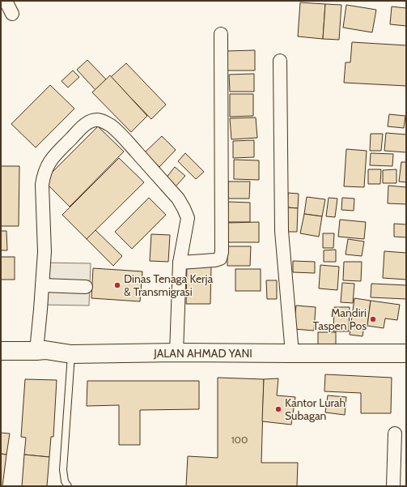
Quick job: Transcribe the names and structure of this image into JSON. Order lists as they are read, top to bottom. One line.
{"streets":{"highway":["JALAN AHMAD YANI"]},"places":["Dinas Tenaga Kerja & Transmigrasi","Mandiri Taspen Pos","Kantor Lurah Subagan"],"house_numbers":["100"]}
